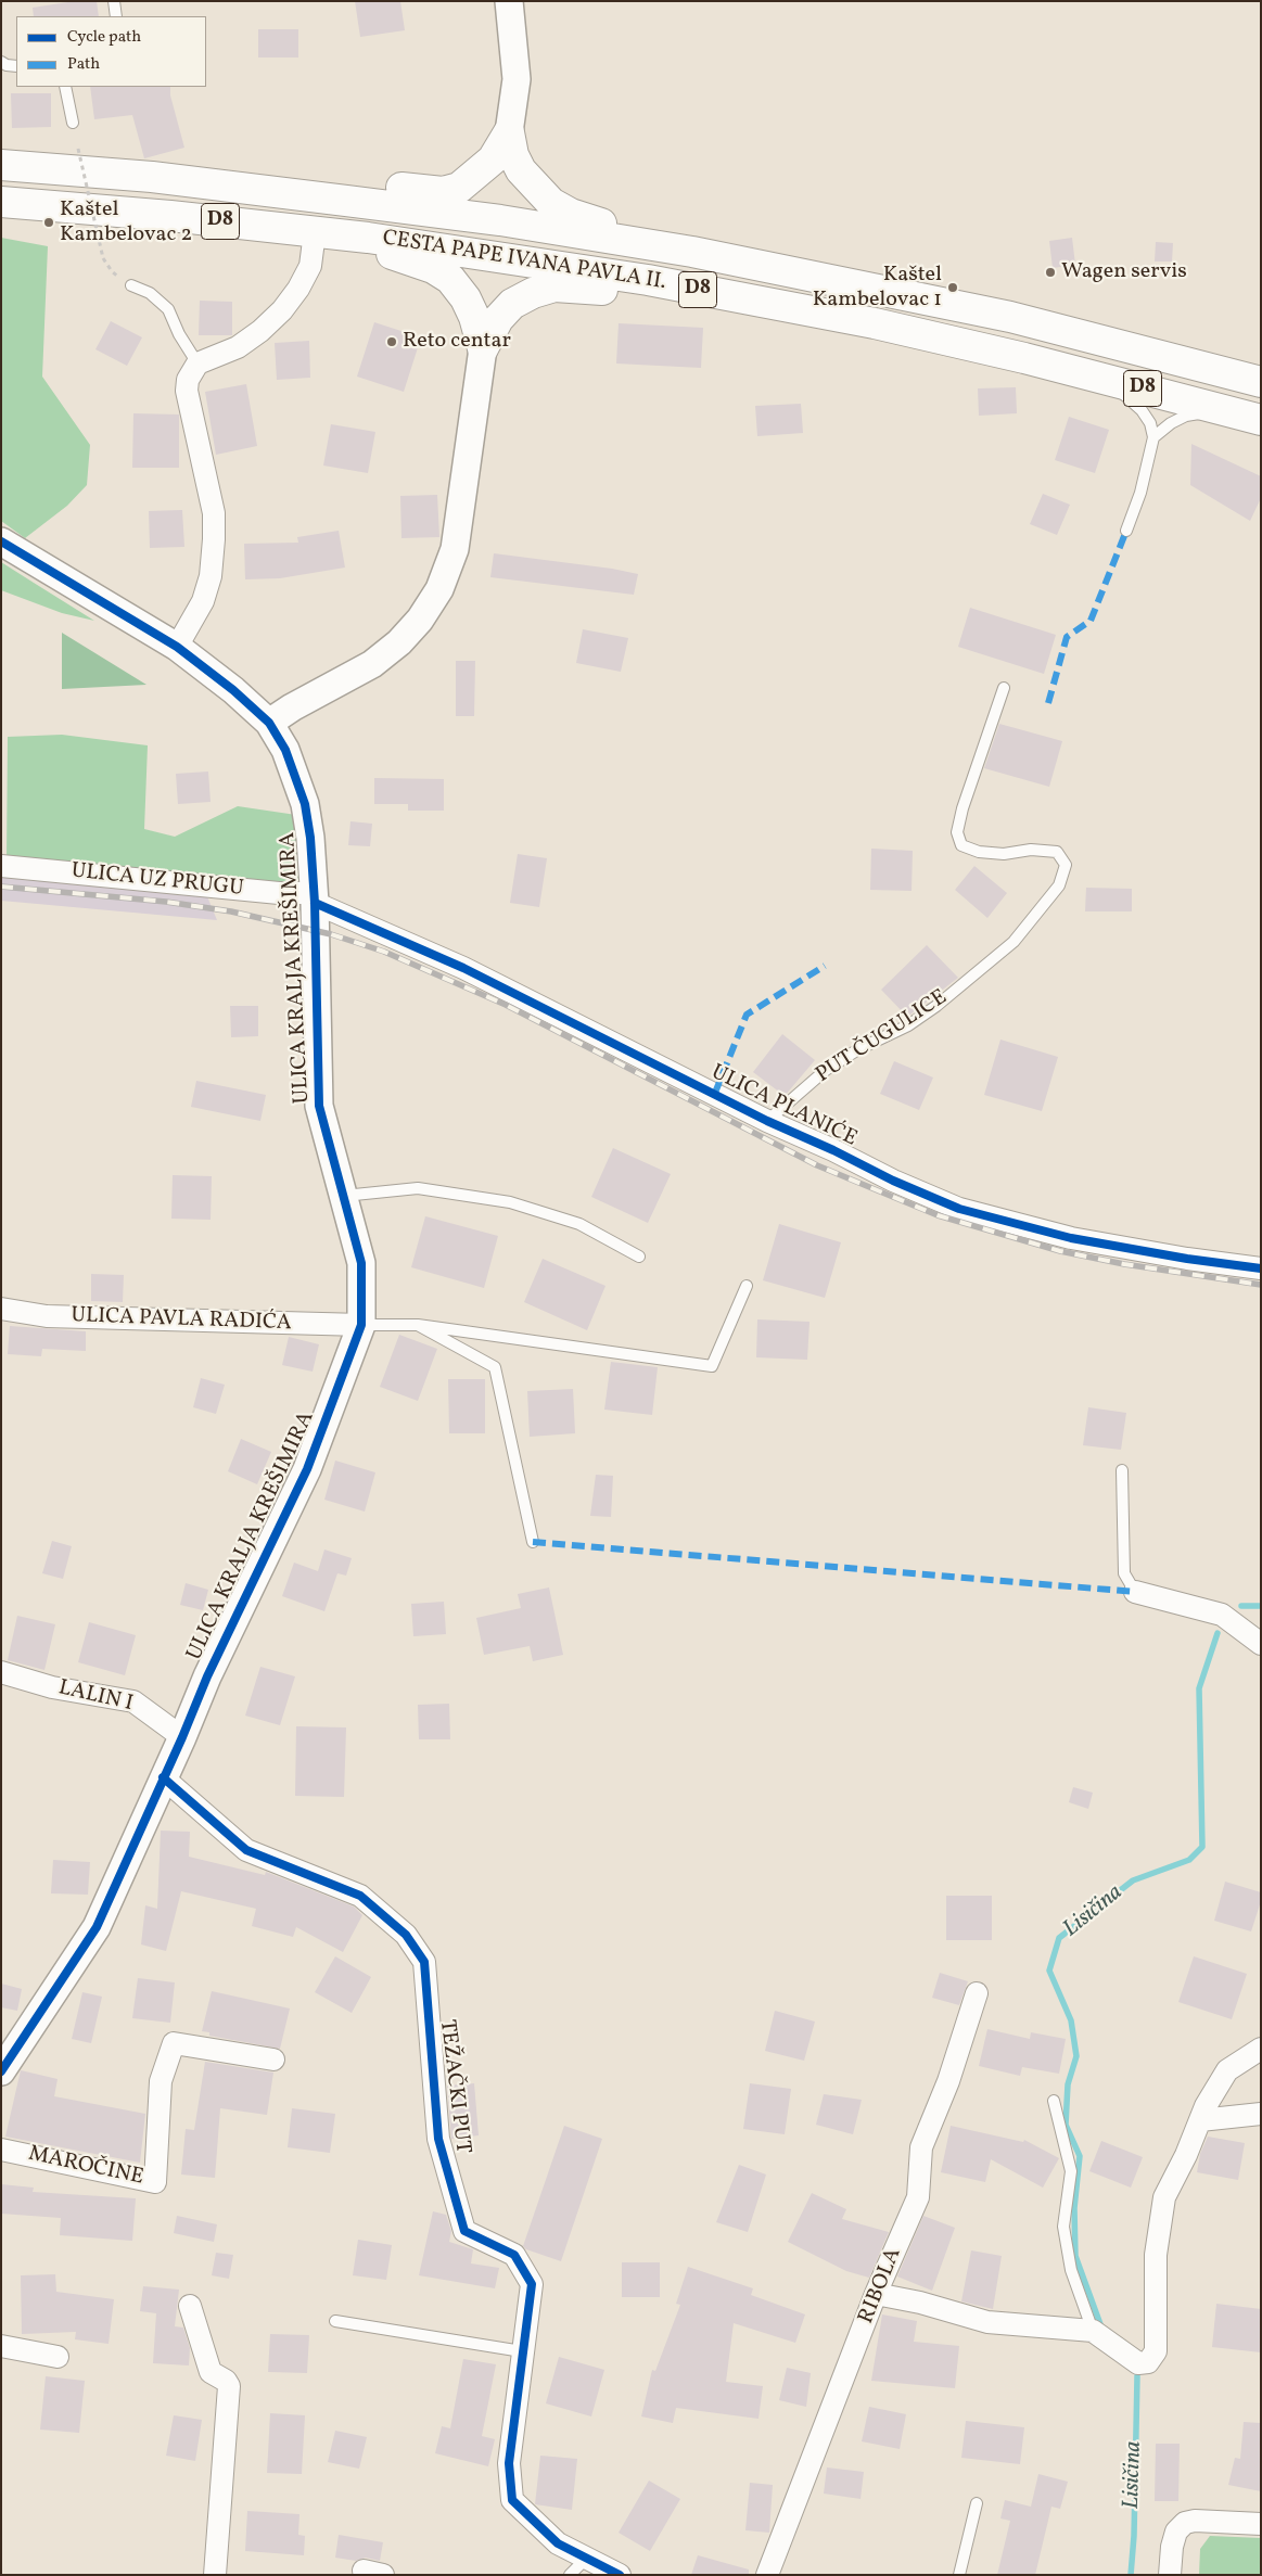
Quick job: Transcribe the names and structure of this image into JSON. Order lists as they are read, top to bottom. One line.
{"streets":{"main road":["D8","CESTA PAPE IVANA PAVLA II."],"street":["ULICA UZ PRUGU","ULICA KRALJA KREŠIMIRA","ULICA PLANIĆE","ULICA PAVLA RADIĆA","LALIN I","TEŽAČKI PUT","MAROČINE","RIBOLA"],"lane":["PUT ČUGULICE"]},"crossings":[["ULICA UZ PRUGU","ULICA KRALJA KREŠIMIRA"],["ULICA UZ PRUGU","ULICA PLANIĆE"],["ULICA KRALJA KREŠIMIRA","ULICA PLANIĆE"],["ULICA KRALJA KREŠIMIRA","ULICA PAVLA RADIĆA"],["ULICA KRALJA KREŠIMIRA","LALIN I"],["ULICA KRALJA KREŠIMIRA","TEŽAČKI PUT"],["PUT ČUGULICE","ULICA PLANIĆE"]],"water":["Lisičina"],"places":["Kaštel Kambelovac 2","Wagen servis","Kaštel Kambelovac 1","Reto centar"],"legend":["Cycle path","Path"]}
